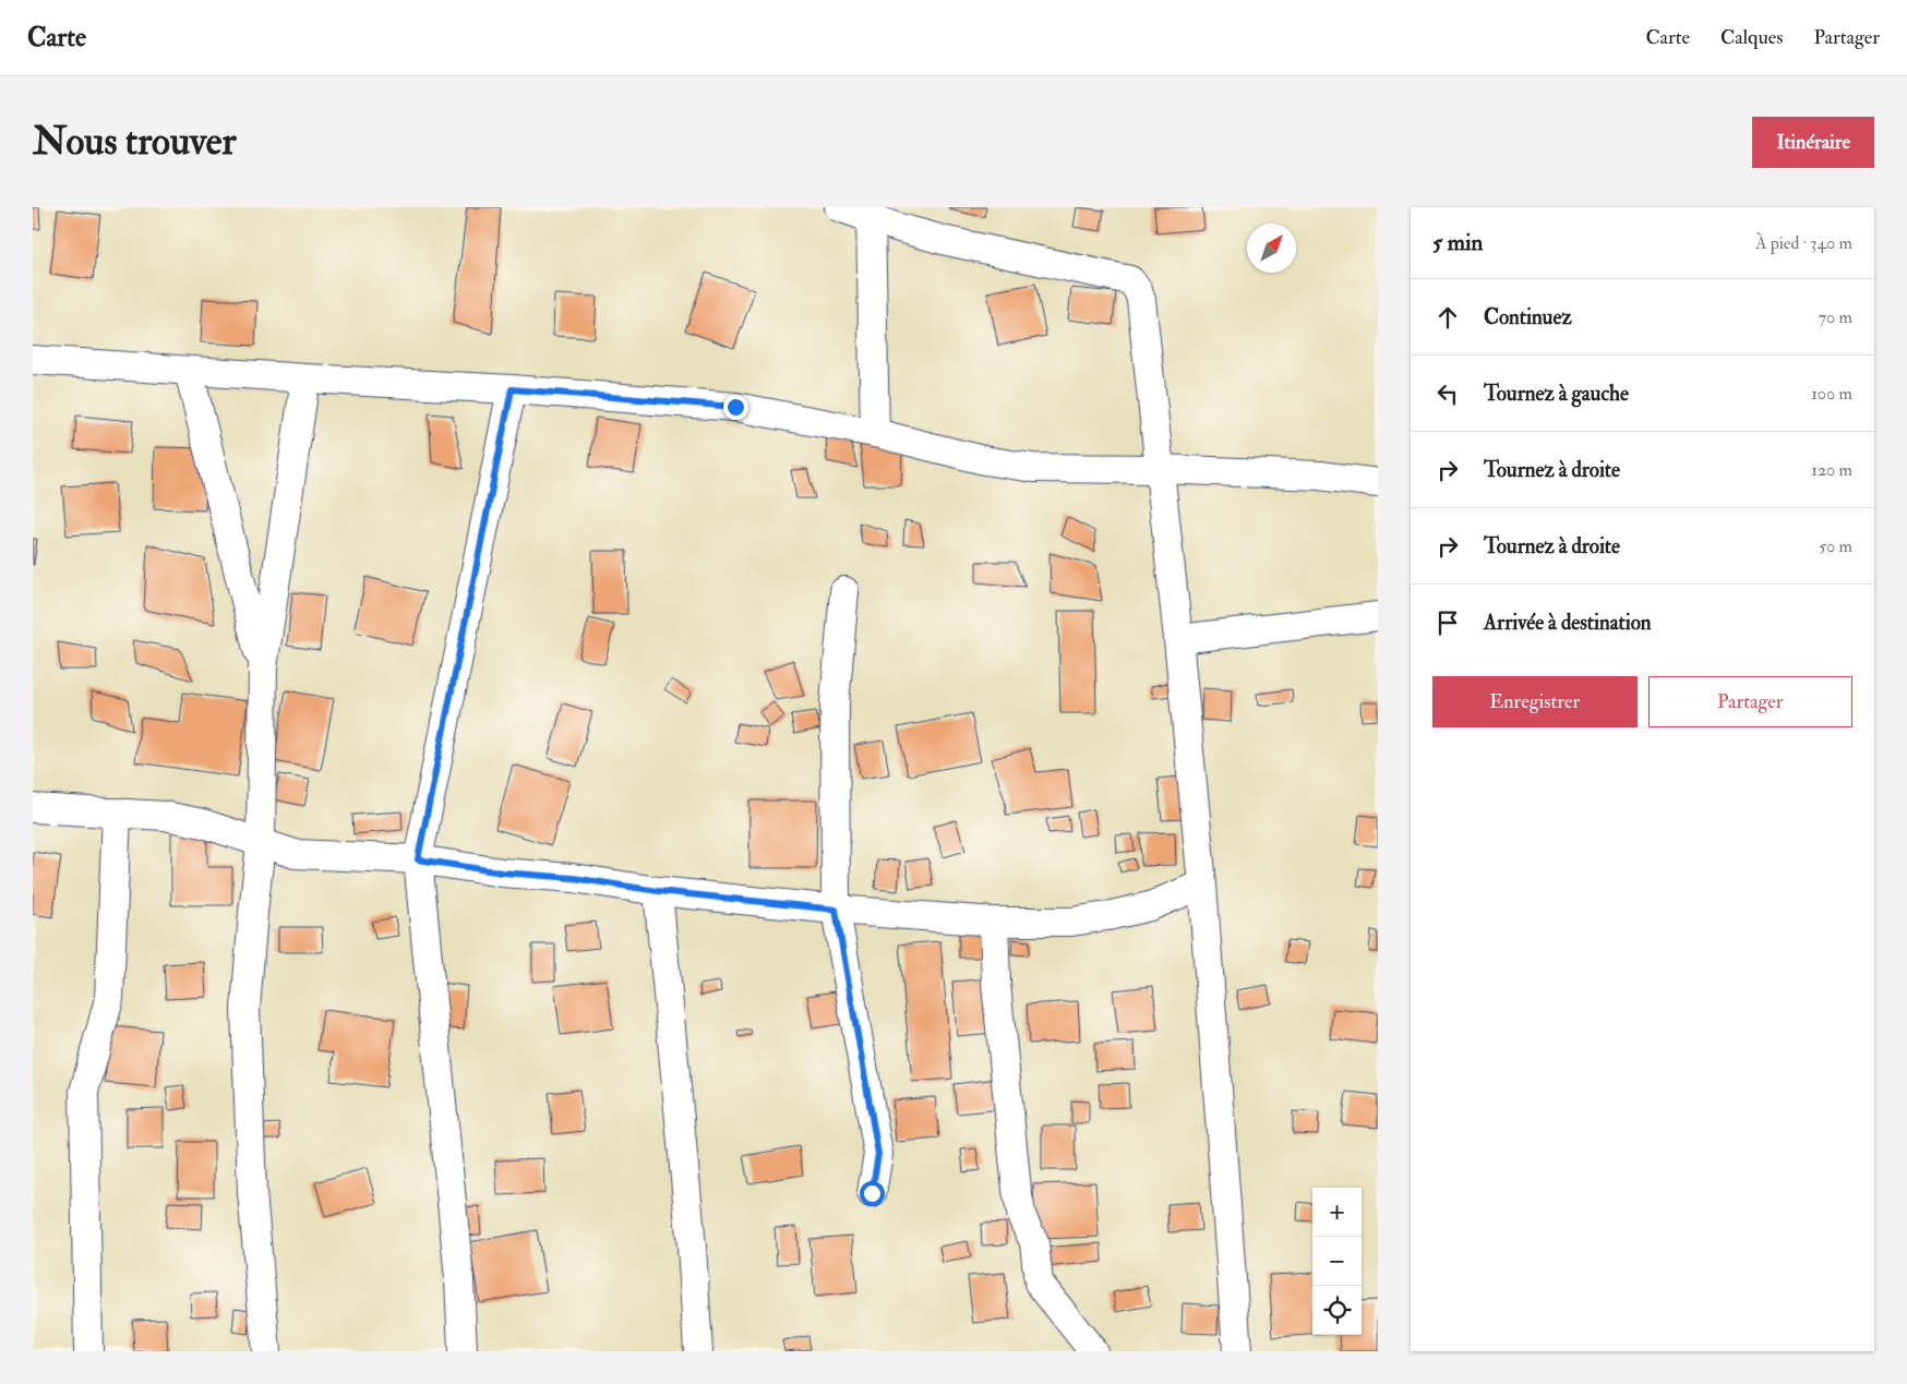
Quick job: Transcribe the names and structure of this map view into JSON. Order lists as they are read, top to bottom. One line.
{"north":"top right","page":{"header":"Carte","nav":["Carte","Calques","Partager"],"buttons":["Itinéraire",["Enregistrer","Partager"]],"title":"Nous trouver","heading":["5 min","À pied · 340 m"],"list":[["Continuez","70 m"],["Tournez à gauche","100 m"],["Tournez à droite","120 m"],["Tournez à droite","50 m"],"Arrivée à destination"],"map_buttons":["+","−"]}}
